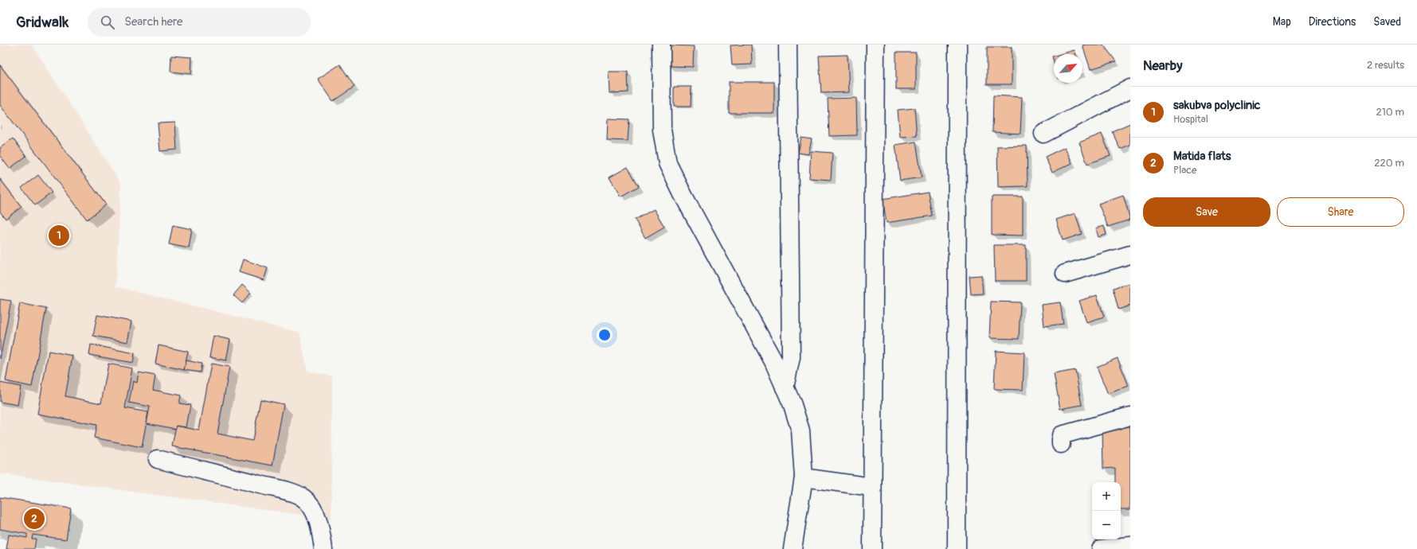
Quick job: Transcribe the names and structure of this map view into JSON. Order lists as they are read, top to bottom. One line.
{"north":"top right","page":{"header":"Gridwalk","search":"Search here","nav":["Map","Directions","Saved"],"heading":["Nearby","2 results"],"list":[{"mark":"1","name":"sakubva polyclinic","note":"Hospital","value":"210 m"},{"mark":"2","name":"Matida flats","note":"Place","value":"220 m"}],"buttons":["Save","Share"],"pins":["1","2"],"map_buttons":["+","−"]}}
